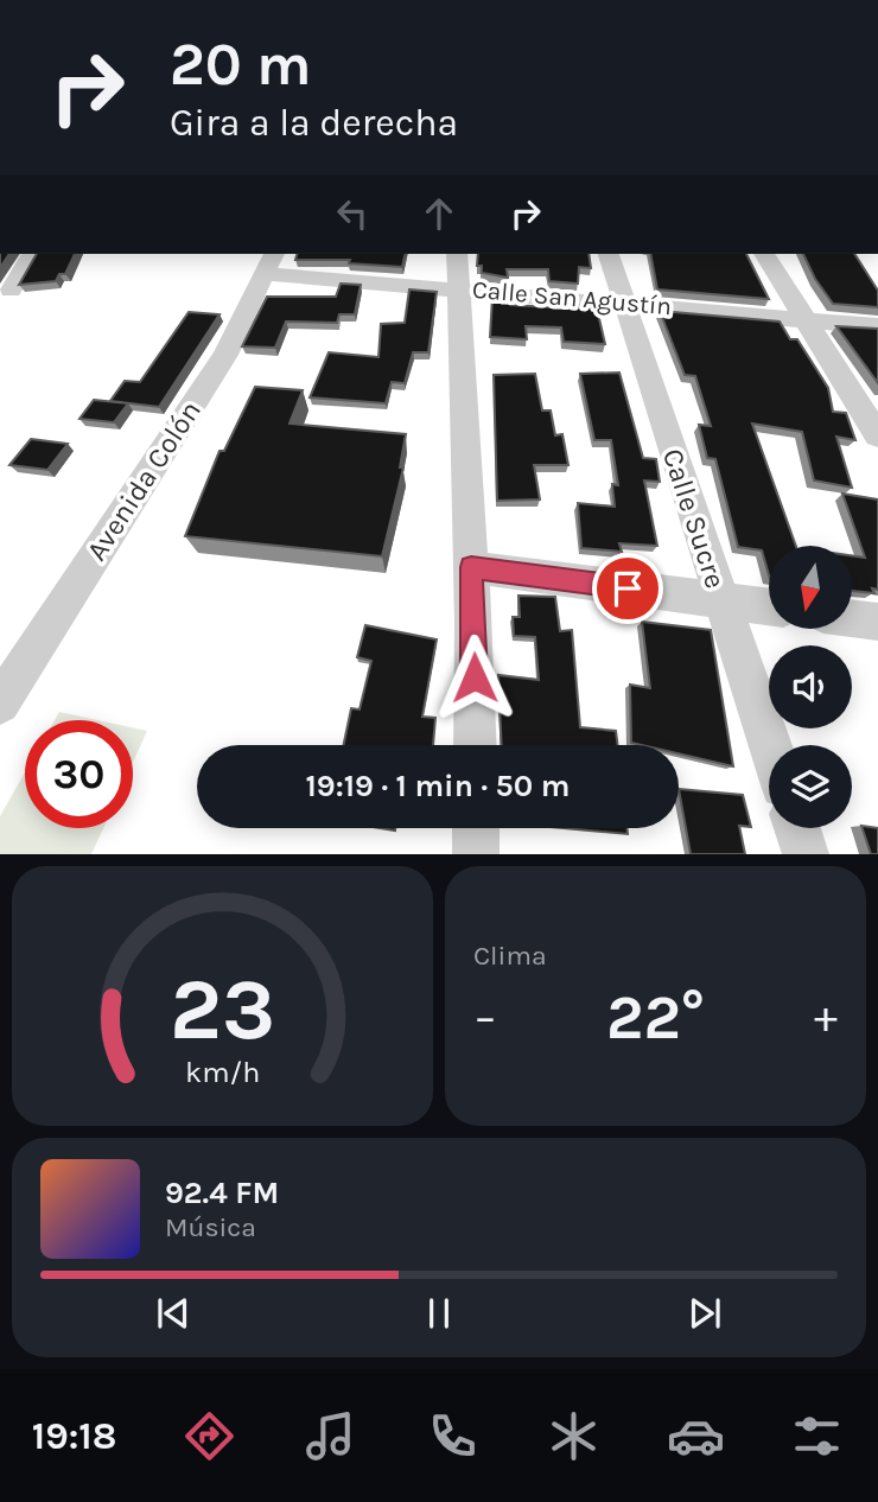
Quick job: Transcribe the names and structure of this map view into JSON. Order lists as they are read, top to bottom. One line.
{"streets":{"street":["Calle San Agustín","Avenida Colón","Calle Sucre"]},"crossings":[["Calle San Agustín","Avenida Colón"],["Calle San Agustín","Calle Sucre"]],"north":"bottom","page":{"turn":["20 m","Gira a la derecha"],"limit":"30","trip":"19:19 · 1 min · 50 m","tile":"Clima","heat":["−","22°","+"],"song":["92.4 FM","Música"],"tabs":"19:18","gauge":["23","km/h"]}}
